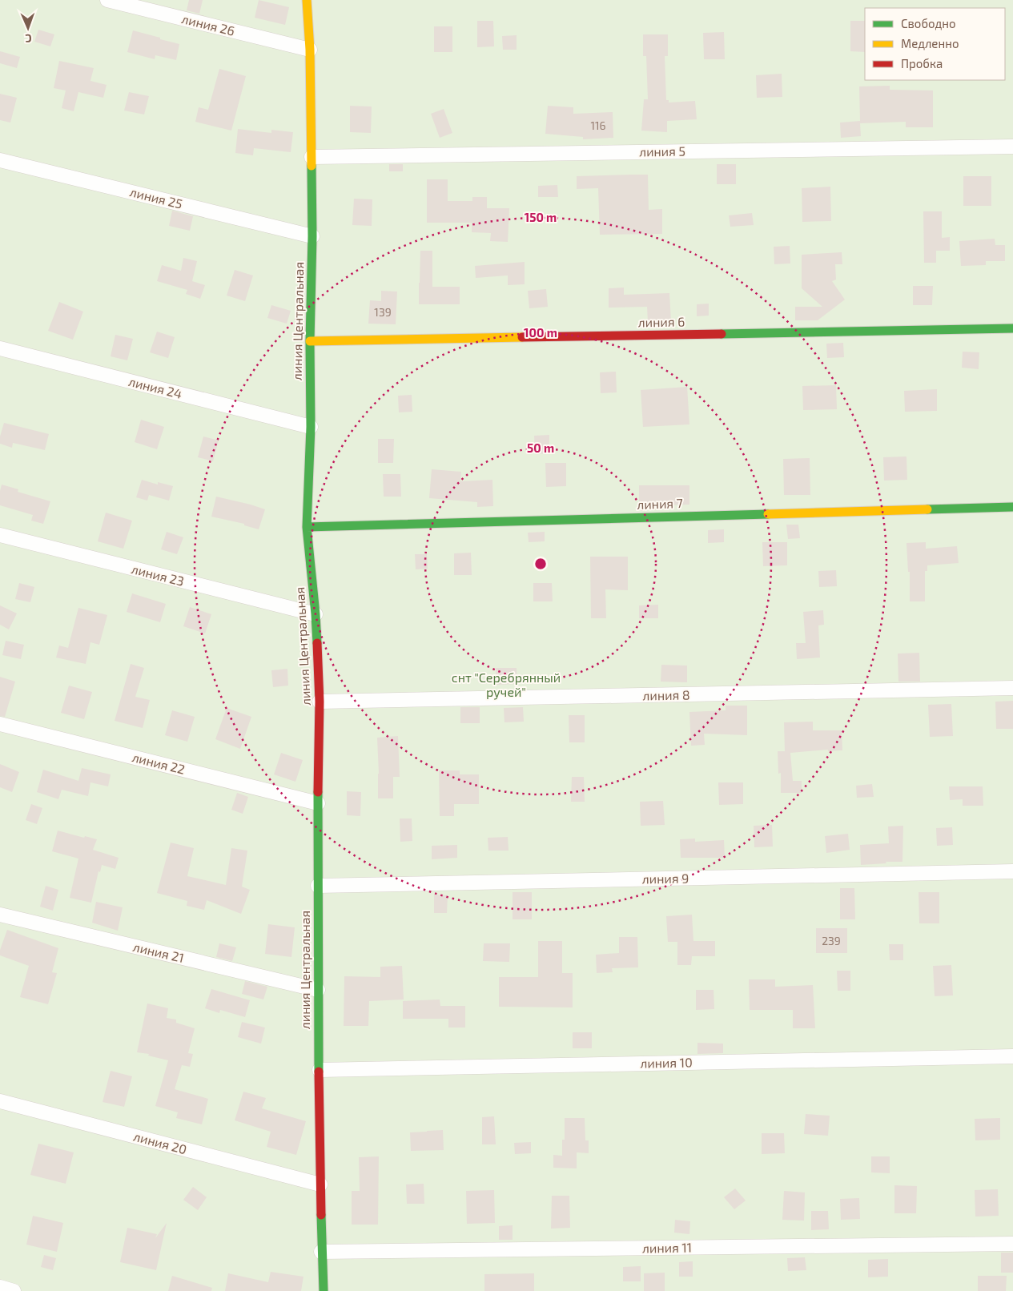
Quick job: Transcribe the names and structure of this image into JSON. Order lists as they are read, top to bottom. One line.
{"streets":{"street":["линия 26","линия 5","линия 25","линия Центральная","линия 6","линия 24","линия 7","линия 23","линия 8","линия 22","линия 9","линия 21","линия 10","линия 20","линия 11"]},"crossings":[["линия 26","линия Центральная"],["линия 5","линия Центральная"],["линия 25","линия Центральная"],["линия Центральная","линия 6"],["линия Центральная","линия 24"],["линия Центральная","линия 7"],["линия Центральная","линия 23"],["линия Центральная","линия 8"],["линия Центральная","линия 22"],["линия Центральная","линия 9"],["линия Центральная","линия 21"],["линия Центральная","линия 10"],["линия Центральная","линия 20"],["линия Центральная","линия 11"]],"parks":["снт \"Серебрянный ручей\""],"house_numbers":["116","139","239"],"legend":["Свободно","Медленно","Пробка"],"north":"bottom","rings":["150 m","100 m","50 m"]}
